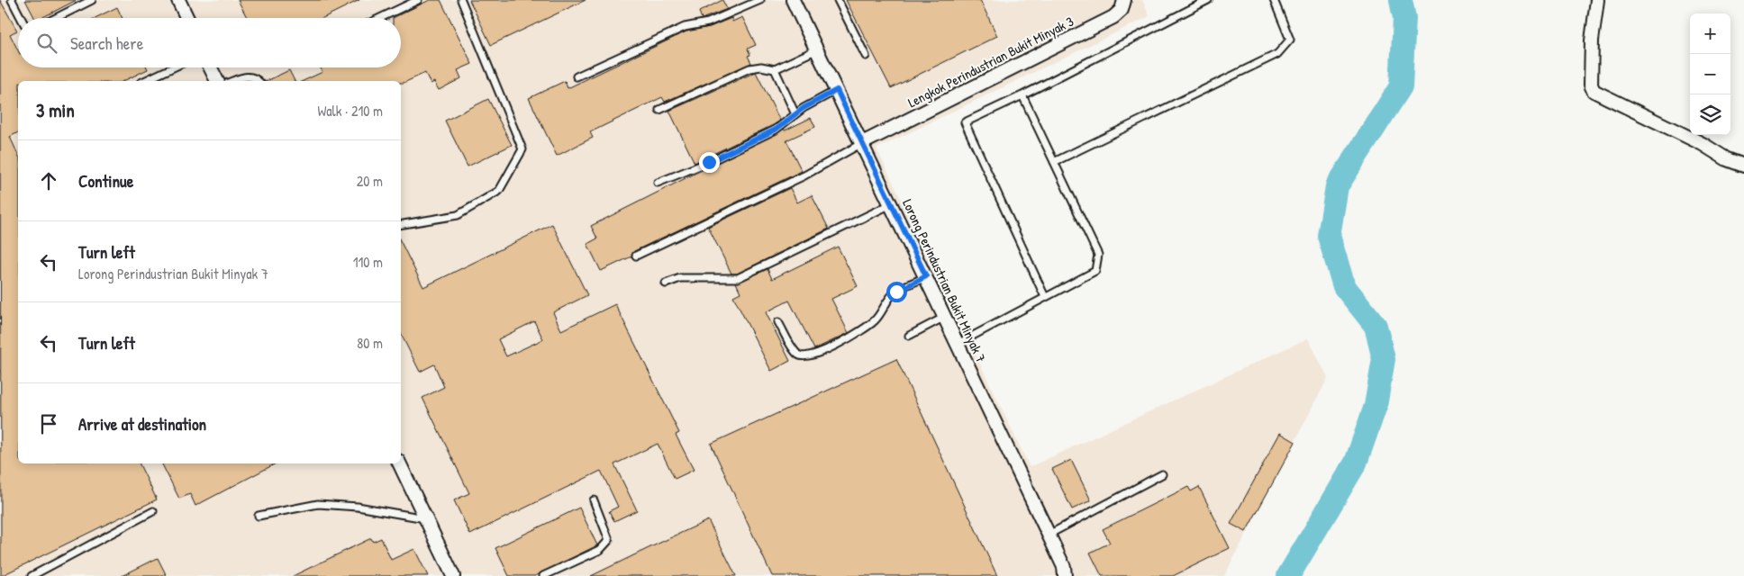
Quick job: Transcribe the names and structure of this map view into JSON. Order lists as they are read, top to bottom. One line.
{"streets":{"street":["Lengkok Perindustrian Bukit Minyak 3","Lorong Perindustrian Bukit Minyak 7"]},"crossings":[["Lengkok Perindustrian Bukit Minyak 3","Lorong Perindustrian Bukit Minyak 7"]],"page":{"map_buttons":["+","−"],"search":"Search here","heading":["3 min","Walk · 210 m"],"list":[["Continue","20 m"],["Turn left","Lorong Perindustrian Bukit Minyak 7","110 m"],["Turn left","80 m"],"Arrive at destination"]}}
